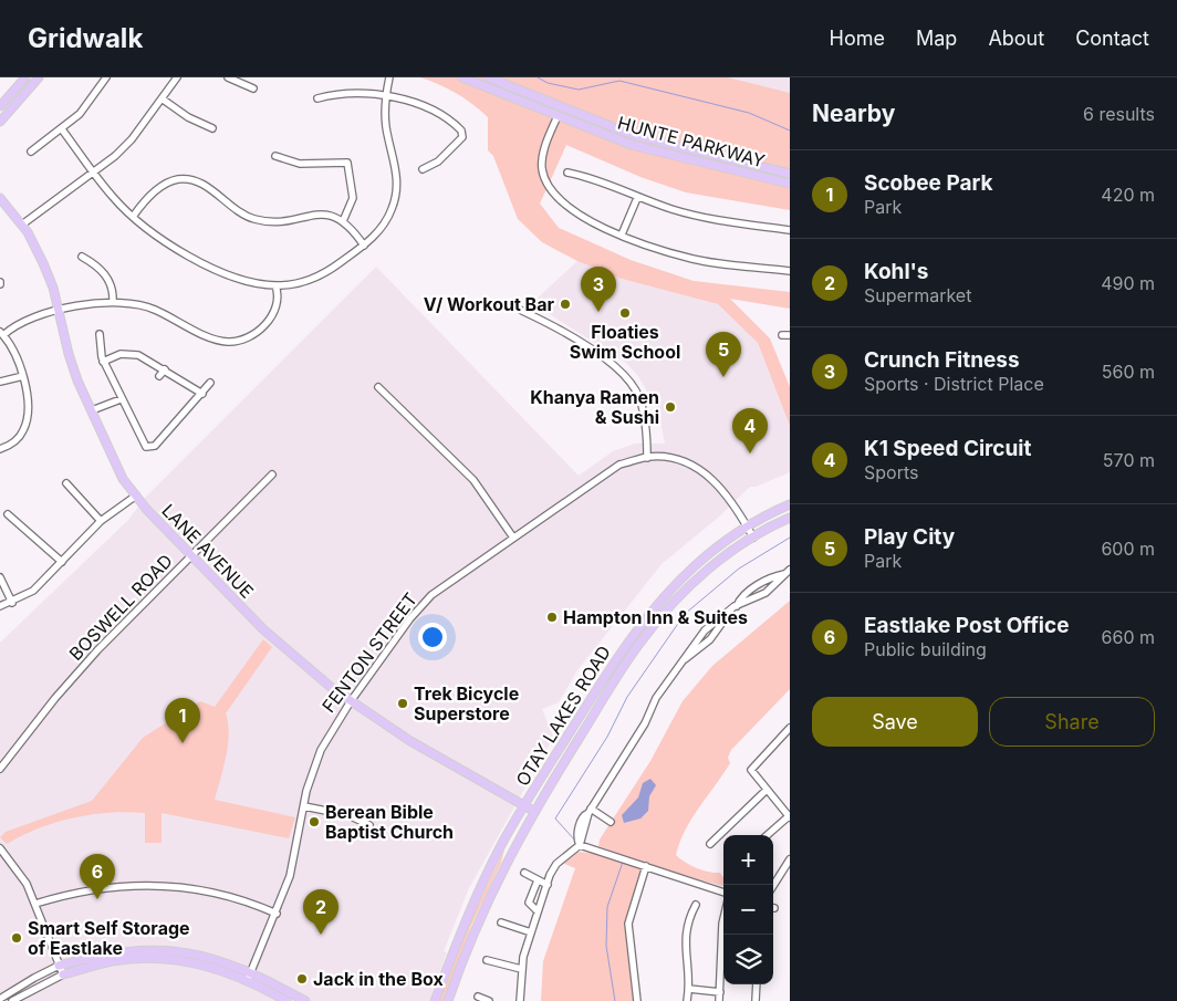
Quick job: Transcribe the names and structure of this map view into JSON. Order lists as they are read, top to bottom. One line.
{"streets":{"main road":["HUNTE PARKWAY","LANE AVENUE","OTAY LAKES ROAD"],"street":["BOSWELL ROAD","FENTON STREET"]},"crossings":[["LANE AVENUE","BOSWELL ROAD"],["LANE AVENUE","FENTON STREET"],["LANE AVENUE","OTAY LAKES ROAD"],["FENTON STREET","OTAY LAKES ROAD"]],"places":["V/ Workout Bar","Floaties Swim School","Khanya Ramen & Sushi","Hampton Inn & Suites","Trek Bicycle Superstore","Berean Bible Baptist Church","Smart Self Storage of Eastlake","Jack in the Box"],"page":{"header":"Gridwalk","nav":["Home","Map","About","Contact"],"heading":["Nearby","6 results"],"list":[{"mark":"1","name":"Scobee Park","note":"Park","value":"420 m"},{"mark":"2","name":"Kohl's","note":"Supermarket","value":"490 m"},{"mark":"3","name":"Crunch Fitness","note":"Sports · District Place","value":"560 m"},{"mark":"4","name":"K1 Speed Circuit","note":"Sports","value":"570 m"},{"mark":"5","name":"Play City","note":"Park","value":"600 m"},{"mark":"6","name":"Eastlake Post Office","note":"Public building","value":"660 m"}],"pins":["3","5","4","1","6","2"],"buttons":["Save","Share"],"map_buttons":["+","−"]}}
